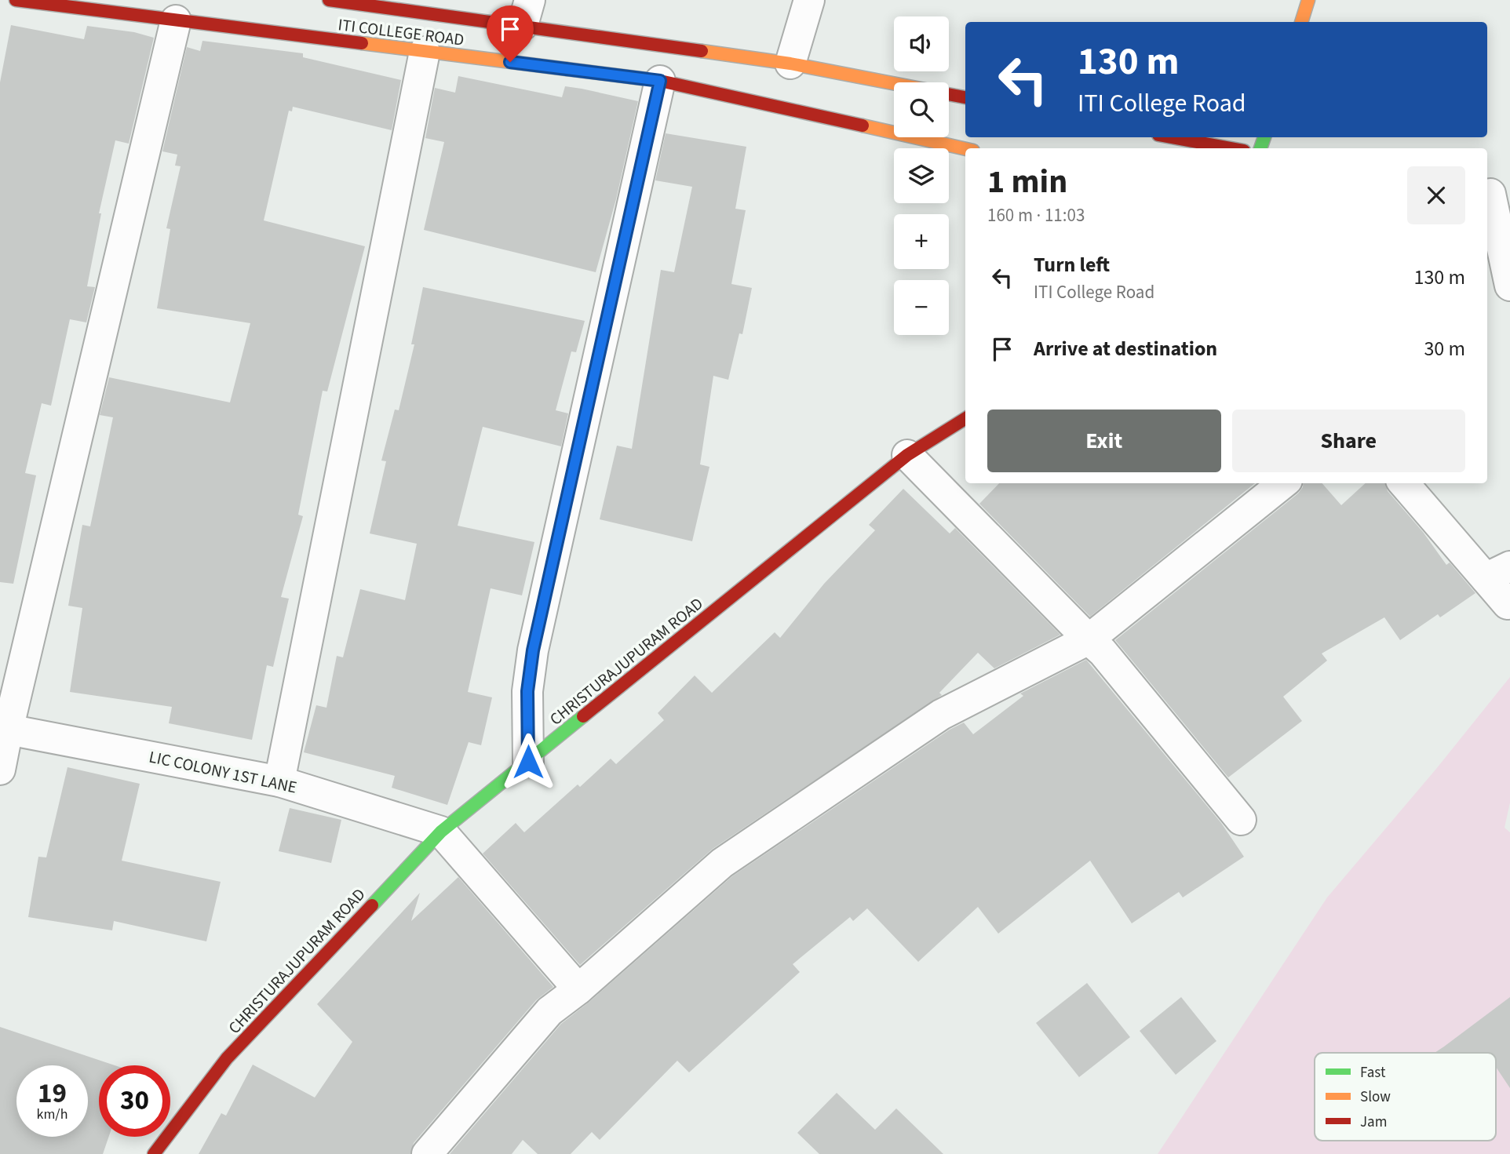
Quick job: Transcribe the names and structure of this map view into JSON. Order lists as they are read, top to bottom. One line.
{"streets":{"street":["ITI COLLEGE ROAD","CHRISTURAJUPURAM ROAD","LIC COLONY 1ST LANE"]},"crossings":[["CHRISTURAJUPURAM ROAD","LIC COLONY 1ST LANE"]],"legend":["Fast","Slow","Jam"],"page":{"map_buttons":["+","−"],"turn":["130 m","ITI College Road"],"heading":["1 min","160 m · 11:03"],"list":[{"name":"Turn left","note":"ITI College Road","value":"130 m"},{"name":"Arrive at destination","value":"30 m"}],"buttons":["Exit","Share"],"speed":"19 km/h","limit":"30"}}
